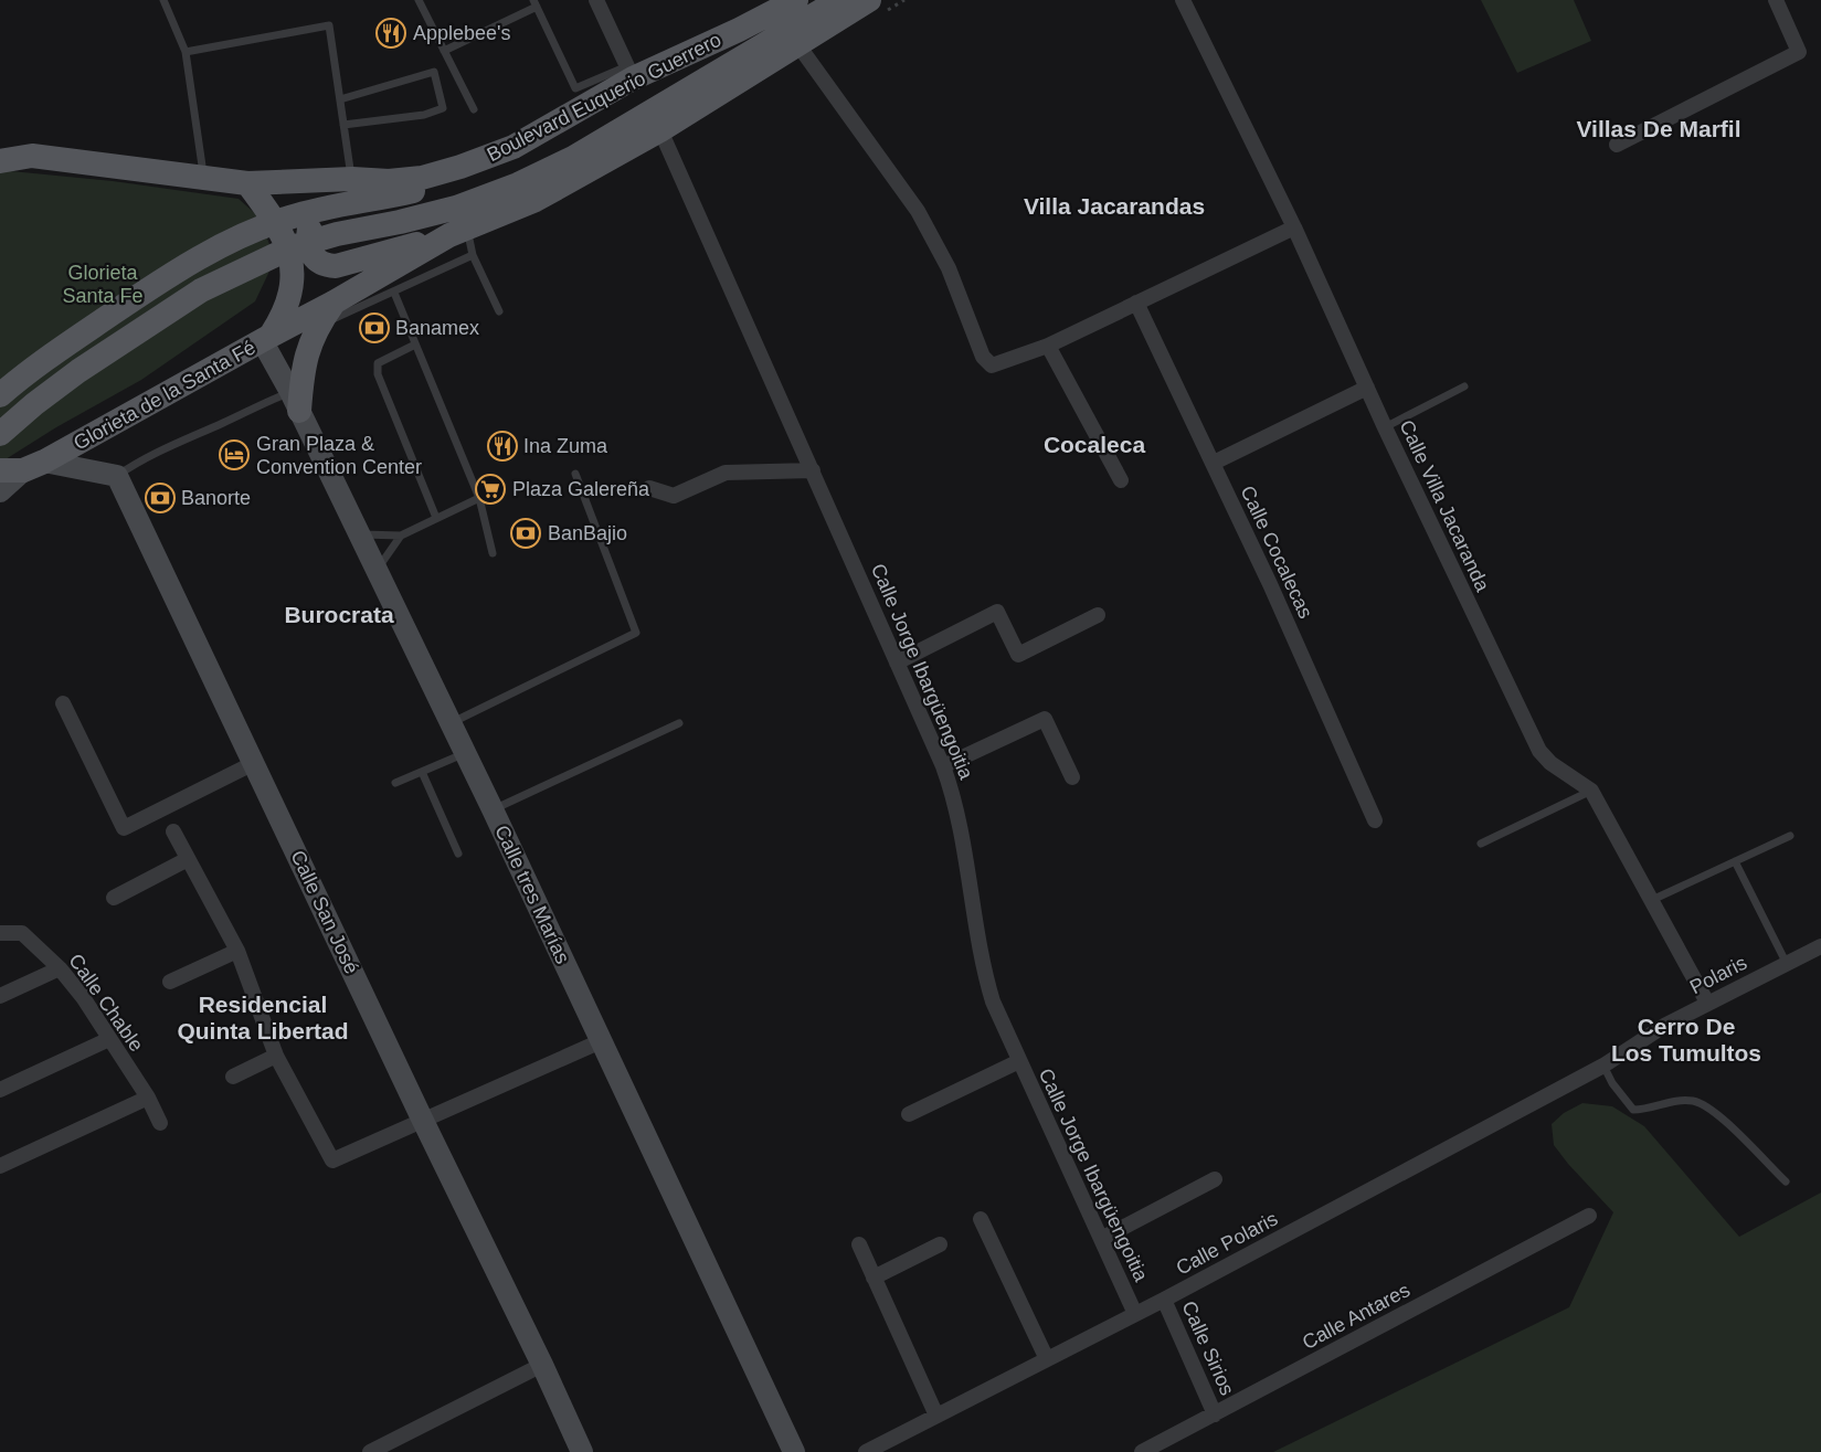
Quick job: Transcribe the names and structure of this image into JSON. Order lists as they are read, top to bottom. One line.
{"streets":{"main road":["Boulevard Euquerio Guerrero","Glorieta de la Santa Fé","Calle tres Marías","Calle San José"],"street":["Calle Villa Jacaranda","Calle Cocalecas","Calle Jorge Ibargüengoitia","Polaris","Calle Chable","Calle Polaris","Calle Antares","Calle Sirios"]},"crossings":[["Boulevard Euquerio Guerrero","Glorieta de la Santa Fé"],["Glorieta de la Santa Fé","Calle tres Marías"],["Calle Villa Jacaranda","Polaris"],["Calle Jorge Ibargüengoitia","Calle Polaris"],["Polaris","Calle Polaris"],["Calle Polaris","Calle Sirios"],["Calle Antares","Calle Sirios"]],"districts":["Villas De Marfil","Villa Jacarandas","Cocaleca","Burocrata","Residencial Quinta Libertad","Cerro De Los Tumultos"],"parks":["Glorieta Santa Fe"],"places":{"restaurant":["Applebee's","Ina Zuma"],"bank":["Banamex","Banorte","BanBajio"],"hotel":["Gran Plaza & Convention Center"],"supermarket":["Plaza Galereña"]}}
